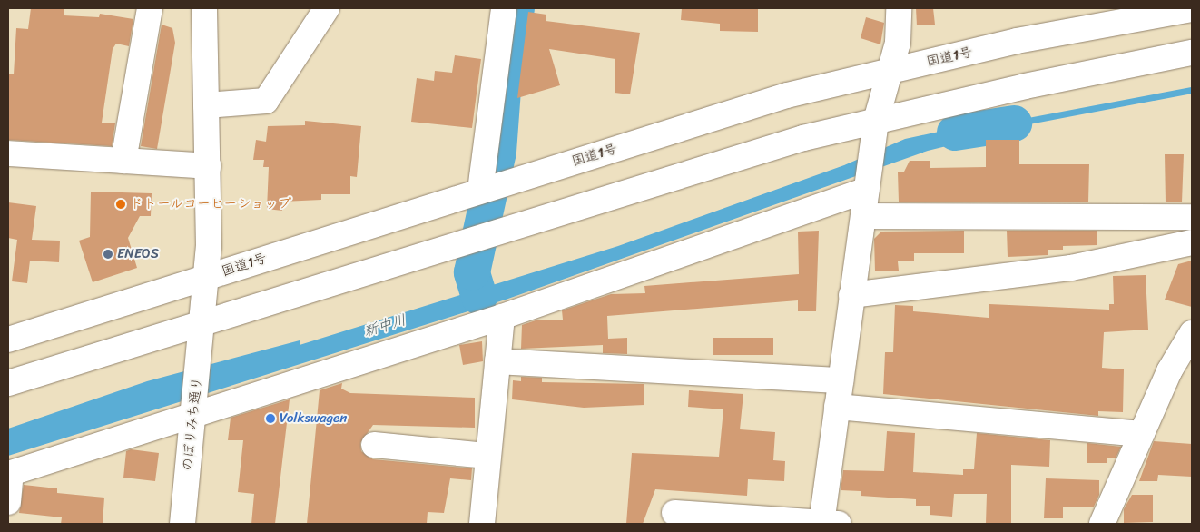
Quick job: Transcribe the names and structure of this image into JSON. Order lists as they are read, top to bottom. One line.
{"streets":{"main road":["国道1号","のぼりみち通り"]},"crossings":[["国道1号","のぼりみち通り"]],"water":["新中川"],"places":["ドトールコーヒーショップ","ENEOS","Volkswagen"]}
